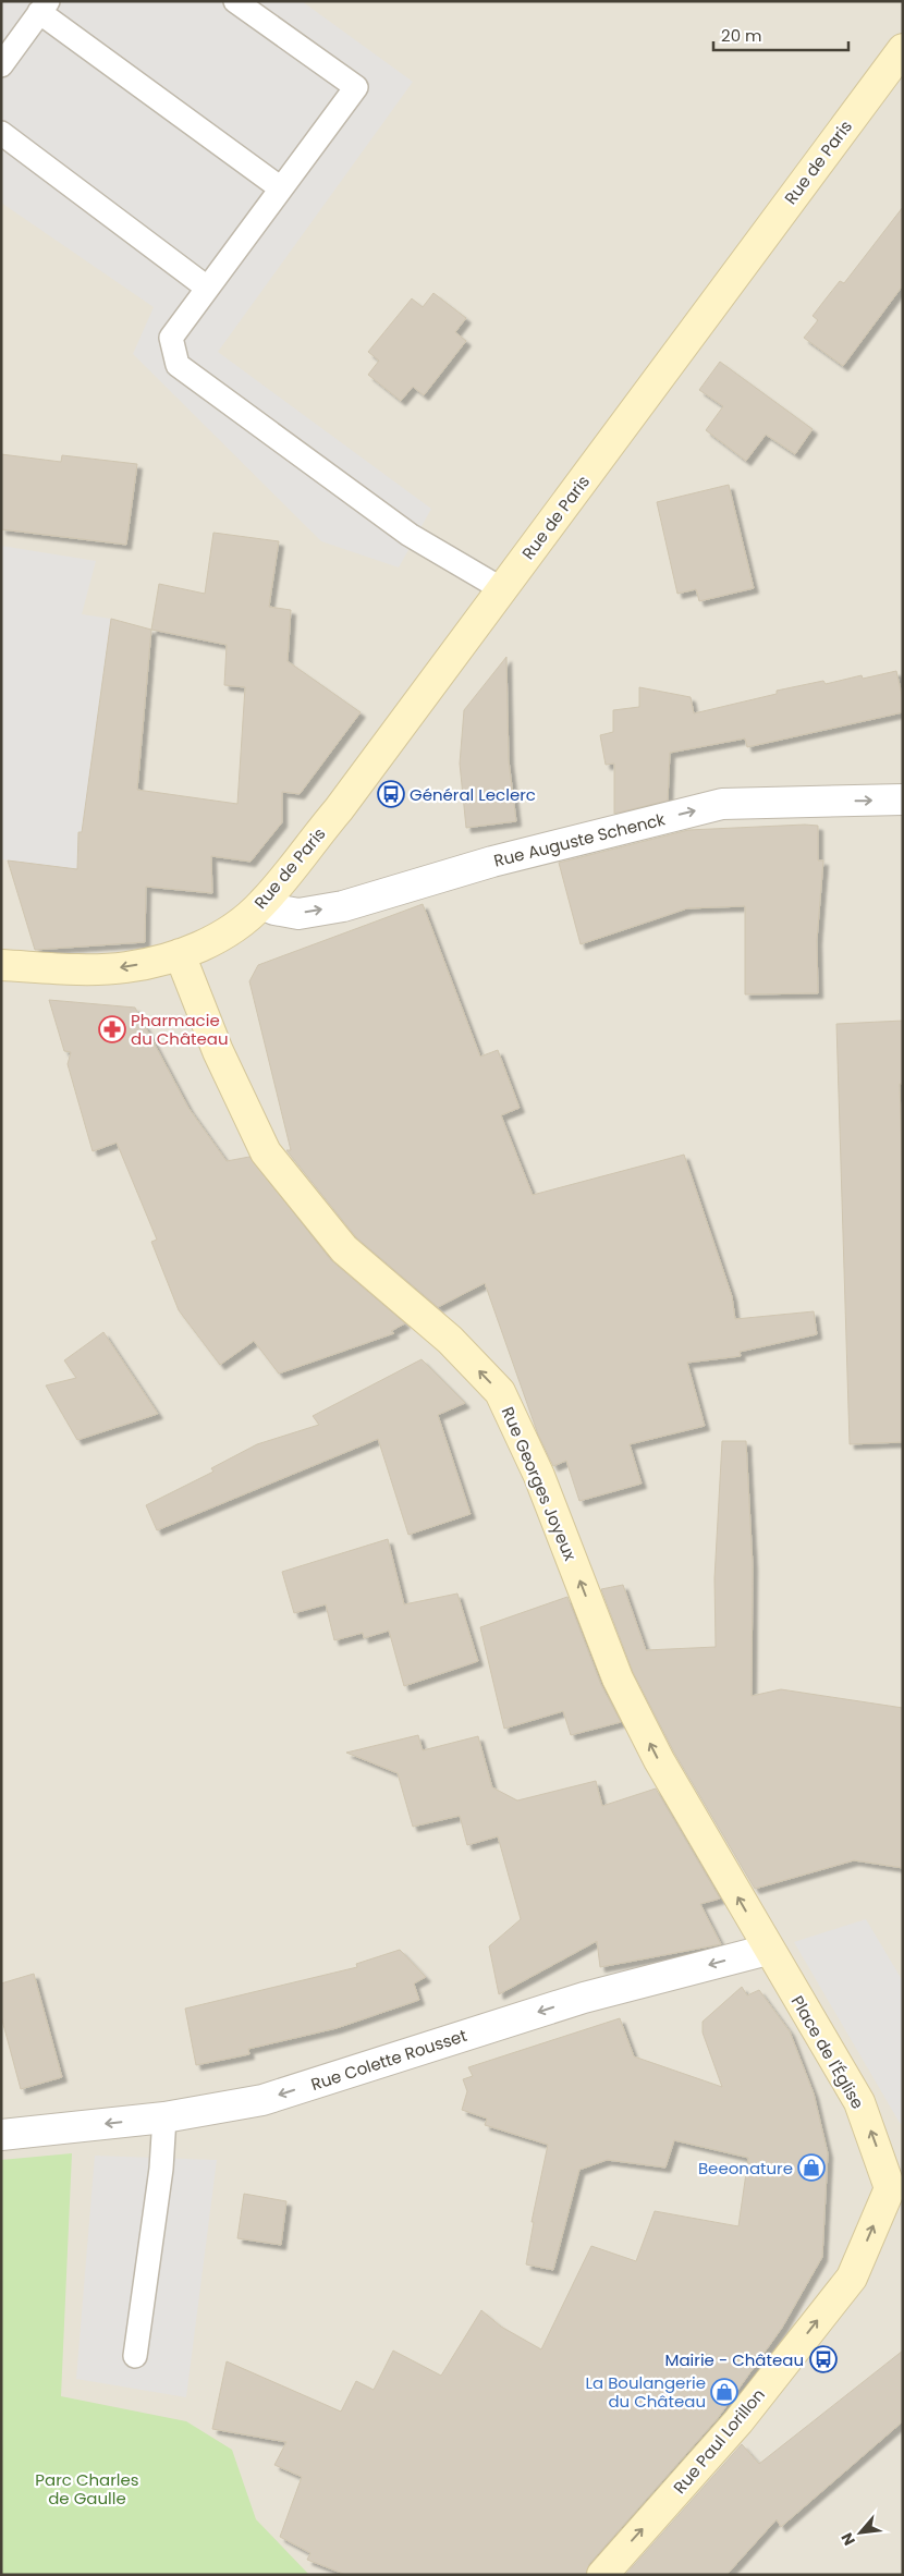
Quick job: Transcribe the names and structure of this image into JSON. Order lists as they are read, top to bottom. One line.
{"streets":{"main road":["Rue de Paris","Rue Georges Joyeux","Place de l'Église","Rue Paul Lorillon"],"street":["Rue Auguste Schenck","Rue Colette Rousset"]},"crossings":[["Rue de Paris","Rue Auguste Schenck"],["Rue de Paris","Rue Georges Joyeux"],["Rue Georges Joyeux","Place de l'Église"],["Rue Georges Joyeux","Rue Colette Rousset"],["Place de l'Église","Rue Colette Rousset"],["Place de l'Église","Rue Paul Lorillon"]],"one_way":["Rue Auguste Schenck","Rue Georges Joyeux","Place de l'Église","Rue Colette Rousset","Rue Paul Lorillon"],"parks":["Parc Charles de Gaulle"],"places":{"bus stop":["Général Leclerc","Mairie - Château"],"pharmacy":["Pharmacie du Château"],"shop":["Beeonature","La Boulangerie du Château"]},"scale_bar":"20 m","north":"bottom left"}
